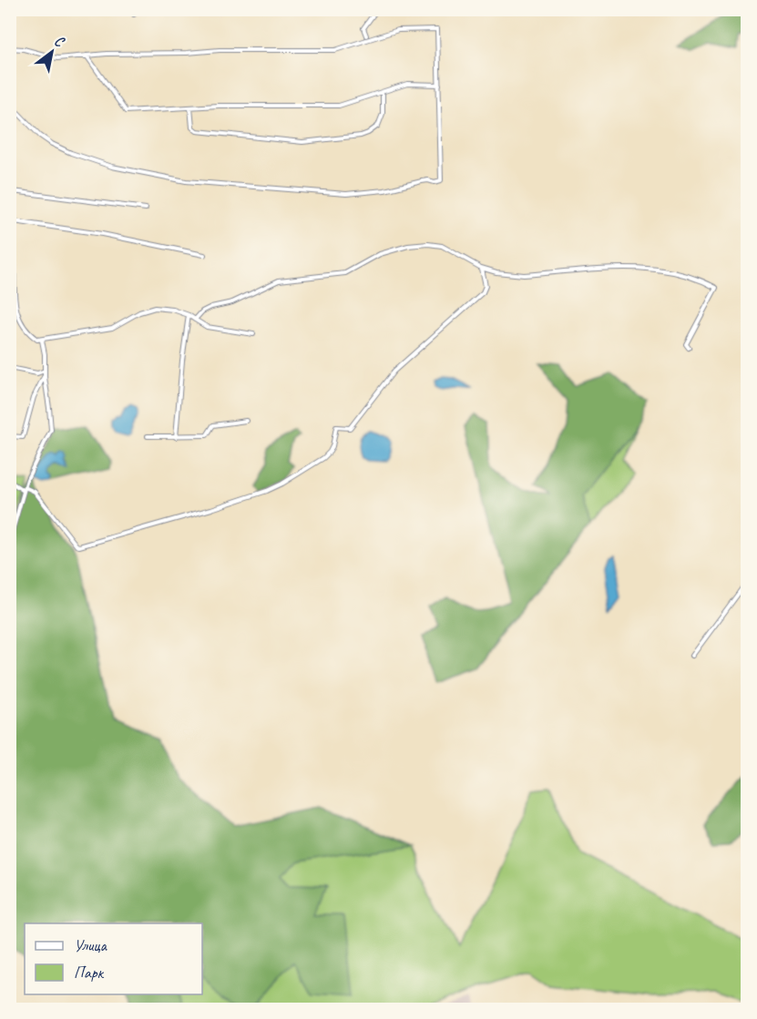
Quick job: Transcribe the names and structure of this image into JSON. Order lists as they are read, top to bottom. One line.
{"legend":["Улица","Парк"],"north":"top right"}
